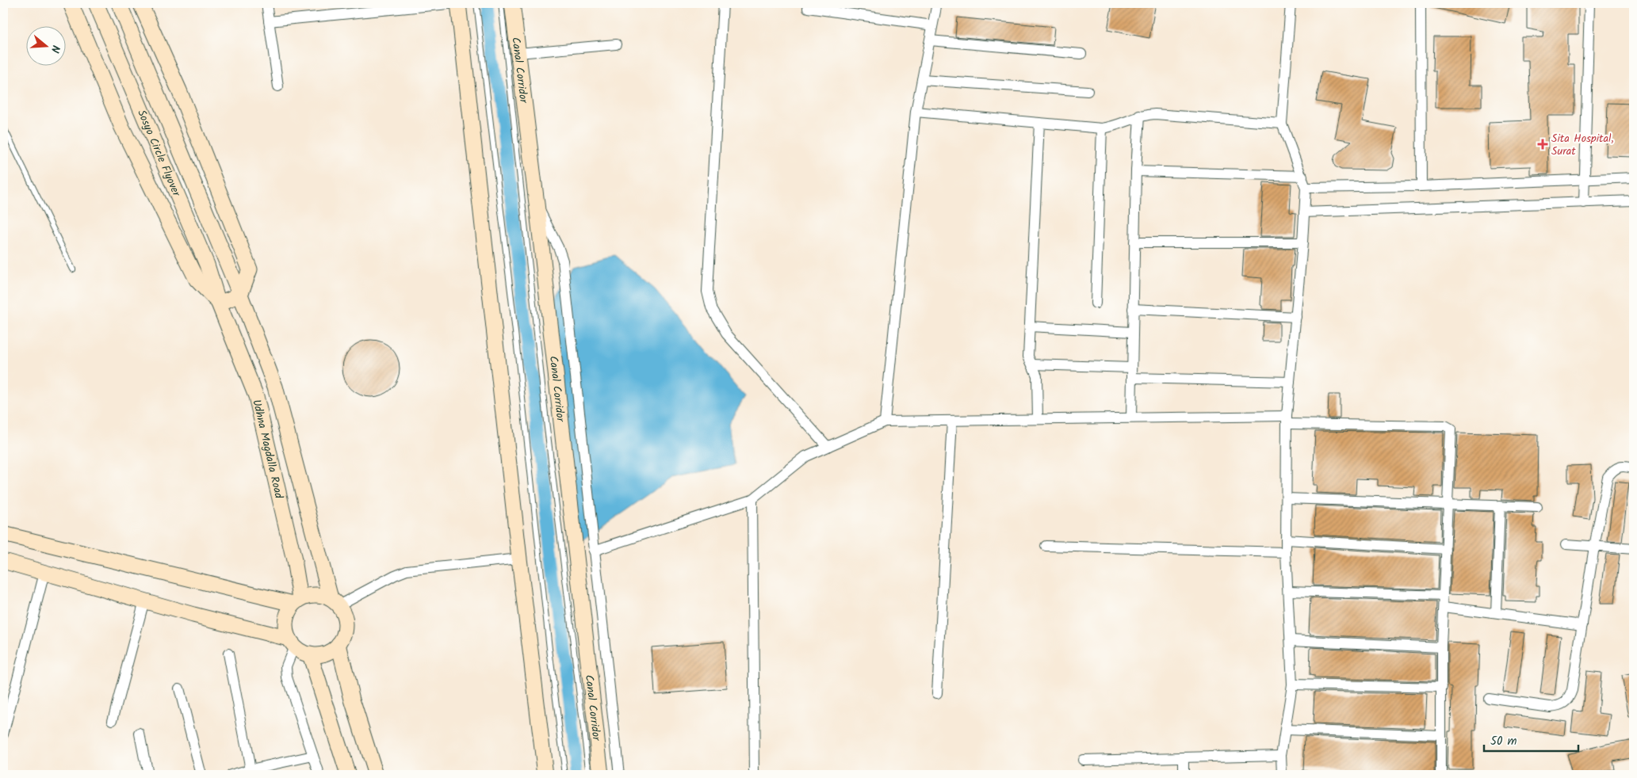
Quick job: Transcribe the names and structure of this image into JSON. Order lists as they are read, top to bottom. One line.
{"streets":{"street":["Canal Corridor","Sosyo Circle Flyover","Udhna Magdalla Road"]},"crossings":[["Sosyo Circle Flyover","Udhna Magdalla Road"]],"places":{"health":["Sita Hospital, Surat"]},"scale_bar":"50 m","north":"right"}
